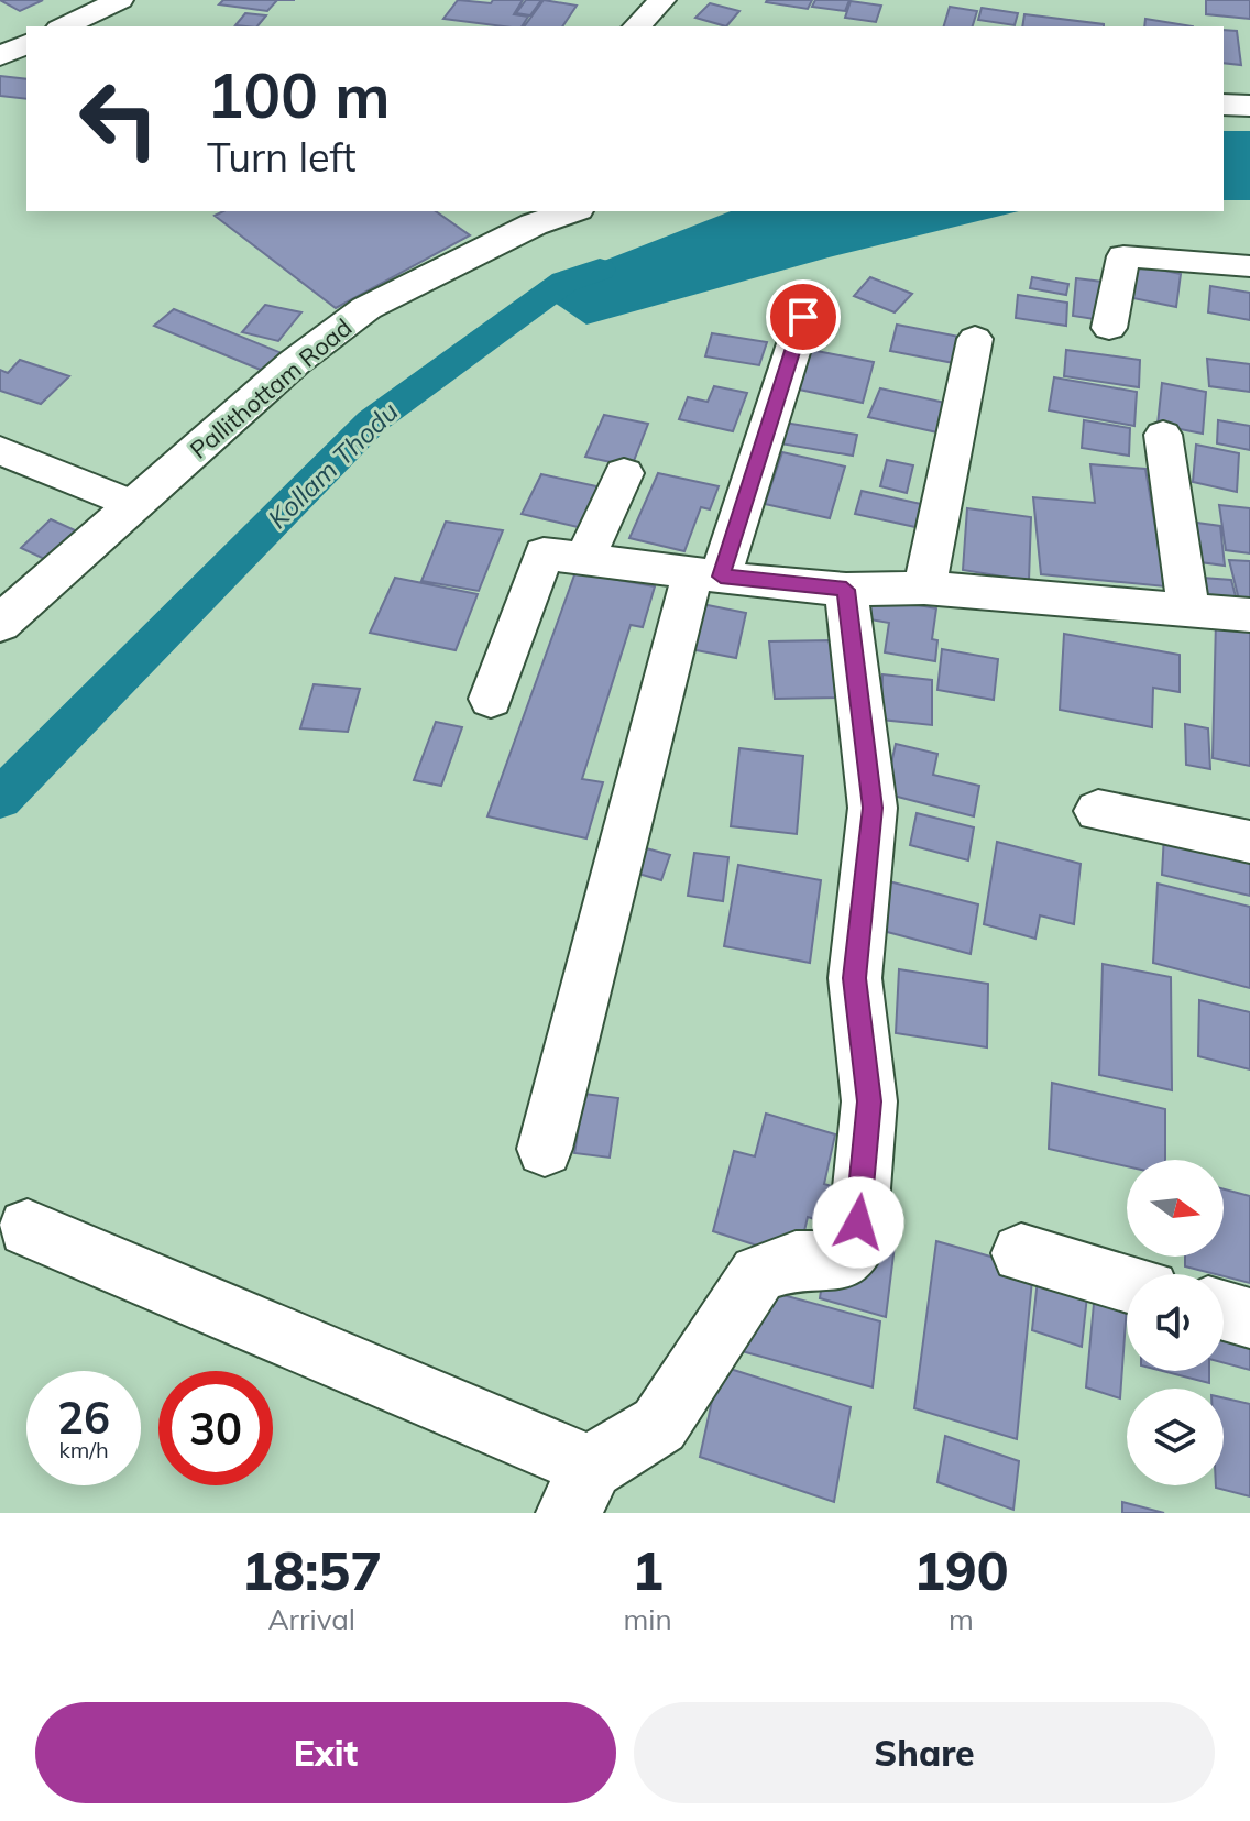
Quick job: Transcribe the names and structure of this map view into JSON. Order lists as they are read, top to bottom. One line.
{"streets":{"street":["Pallithottam Road"]},"water":["Kollam Thodu"],"north":"right","page":{"turn":["100 m","Turn left"],"speed":"26 km/h","limit":"30","eta":["18:57","Arrival","1","min","190","m"],"buttons":["Exit","Share"]}}
